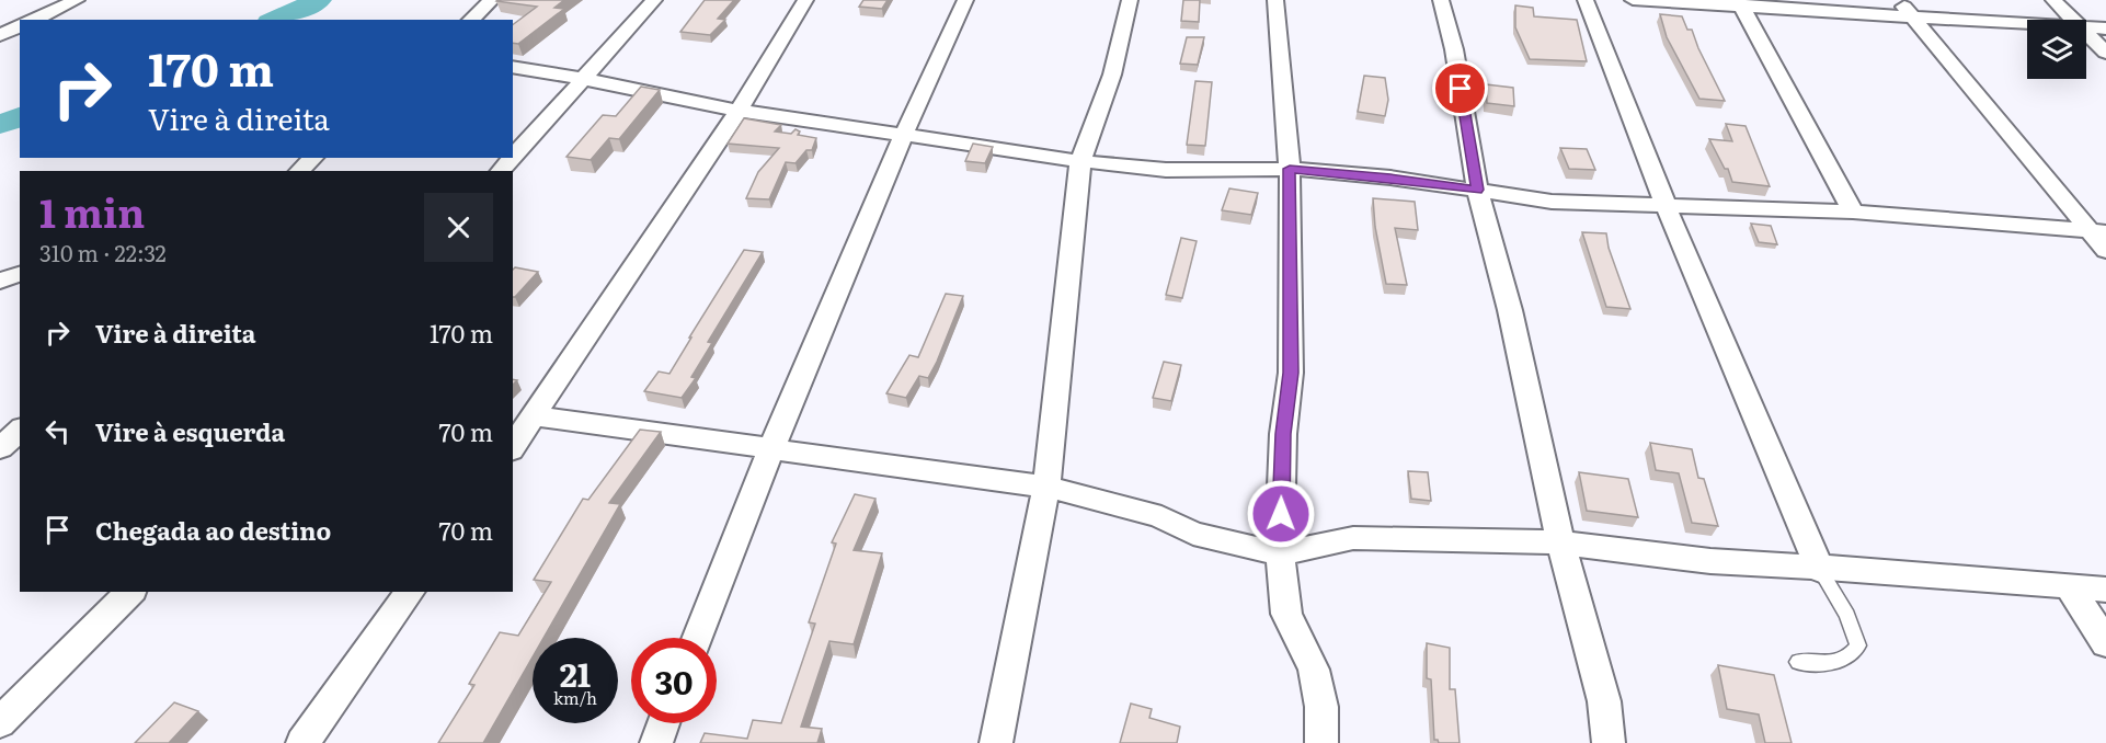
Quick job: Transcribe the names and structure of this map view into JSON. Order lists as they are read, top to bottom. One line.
{"page":{"turn":["170 m","Vire à direita"],"heading":["1 min","310 m · 22:32"],"list":[{"name":"Vire à direita","value":"170 m"},{"name":"Vire à esquerda","value":"70 m"},{"name":"Chegada ao destino","value":"70 m"}],"speed":"21 km/h","limit":"30"}}
